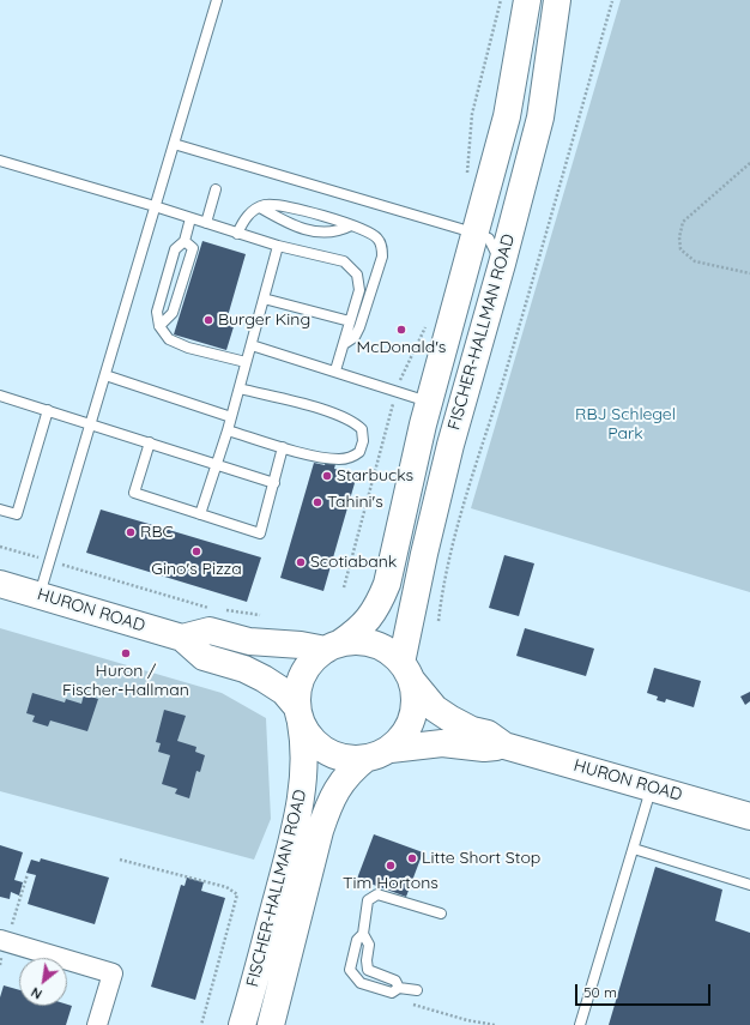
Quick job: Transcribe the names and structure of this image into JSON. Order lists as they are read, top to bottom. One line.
{"streets":{"main road":["FISCHER-HALLMAN ROAD","HURON ROAD"]},"crossings":[["FISCHER-HALLMAN ROAD","HURON ROAD"]],"parks":["RBJ Schlegel Park"],"places":["Burger King","McDonald's","Starbucks","Tahini's","RBC","Gino's Pizza","Scotiabank","Huron / Fischer-Hallman","Litte Short Stop","Tim Hortons"],"scale_bar":"50 m","north":"bottom left"}
